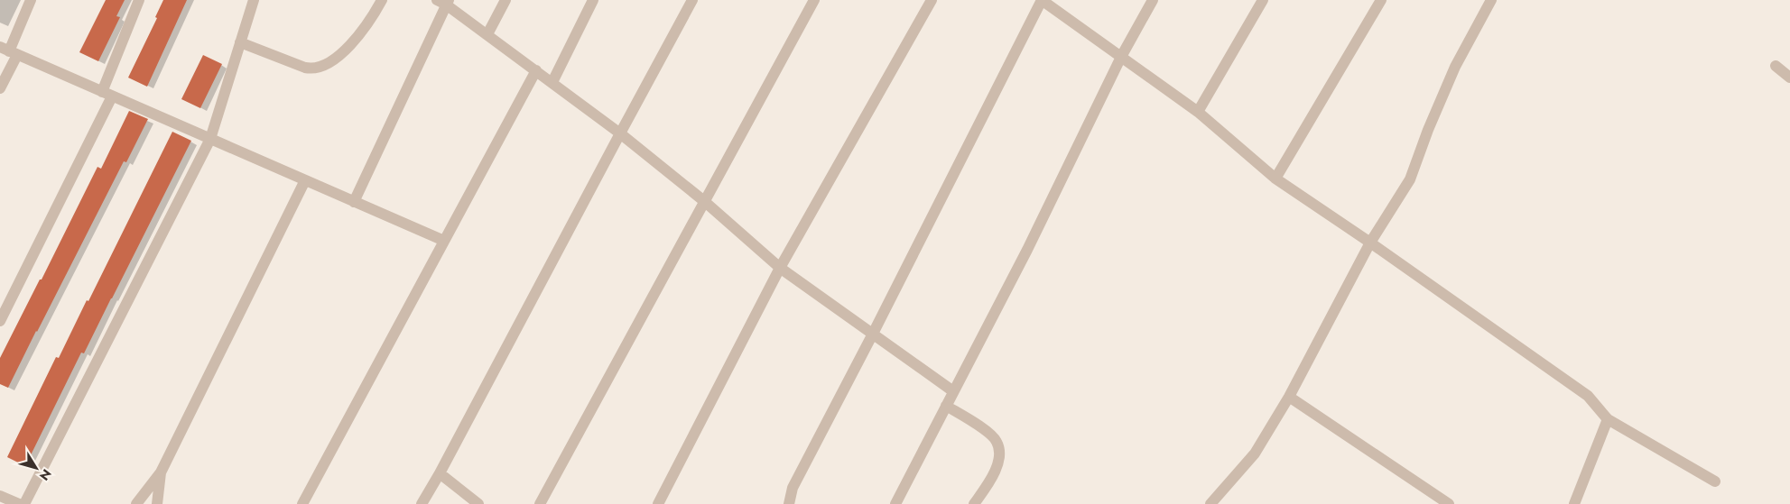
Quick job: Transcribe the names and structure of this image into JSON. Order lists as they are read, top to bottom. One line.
{"north":"bottom right"}
